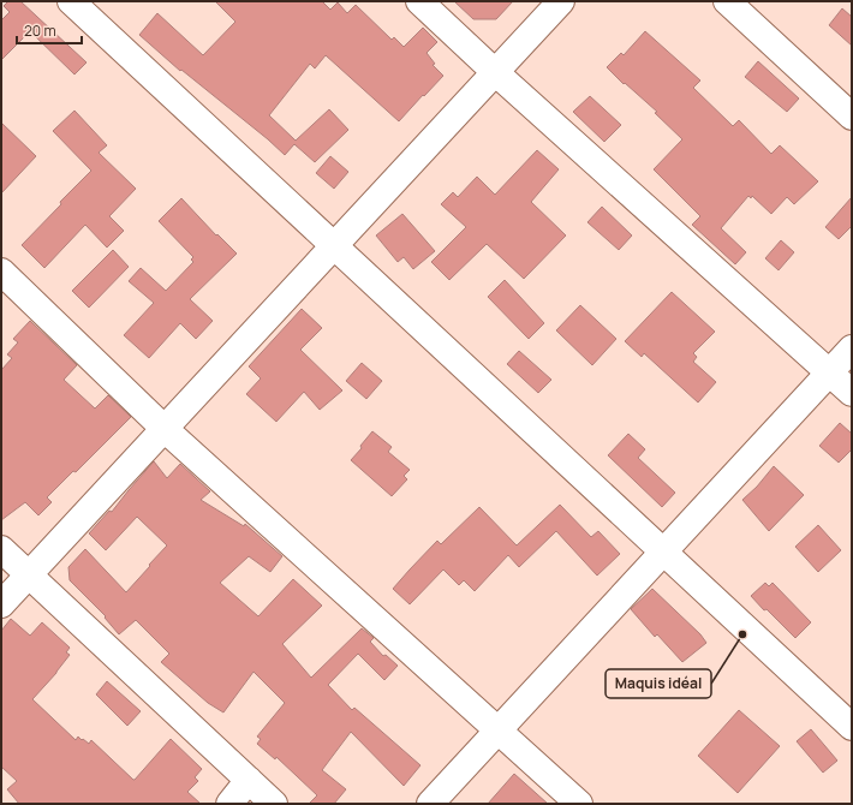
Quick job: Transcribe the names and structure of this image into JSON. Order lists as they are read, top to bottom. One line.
{"places":["Maquis idéal"],"scale_bar":"20 m"}
